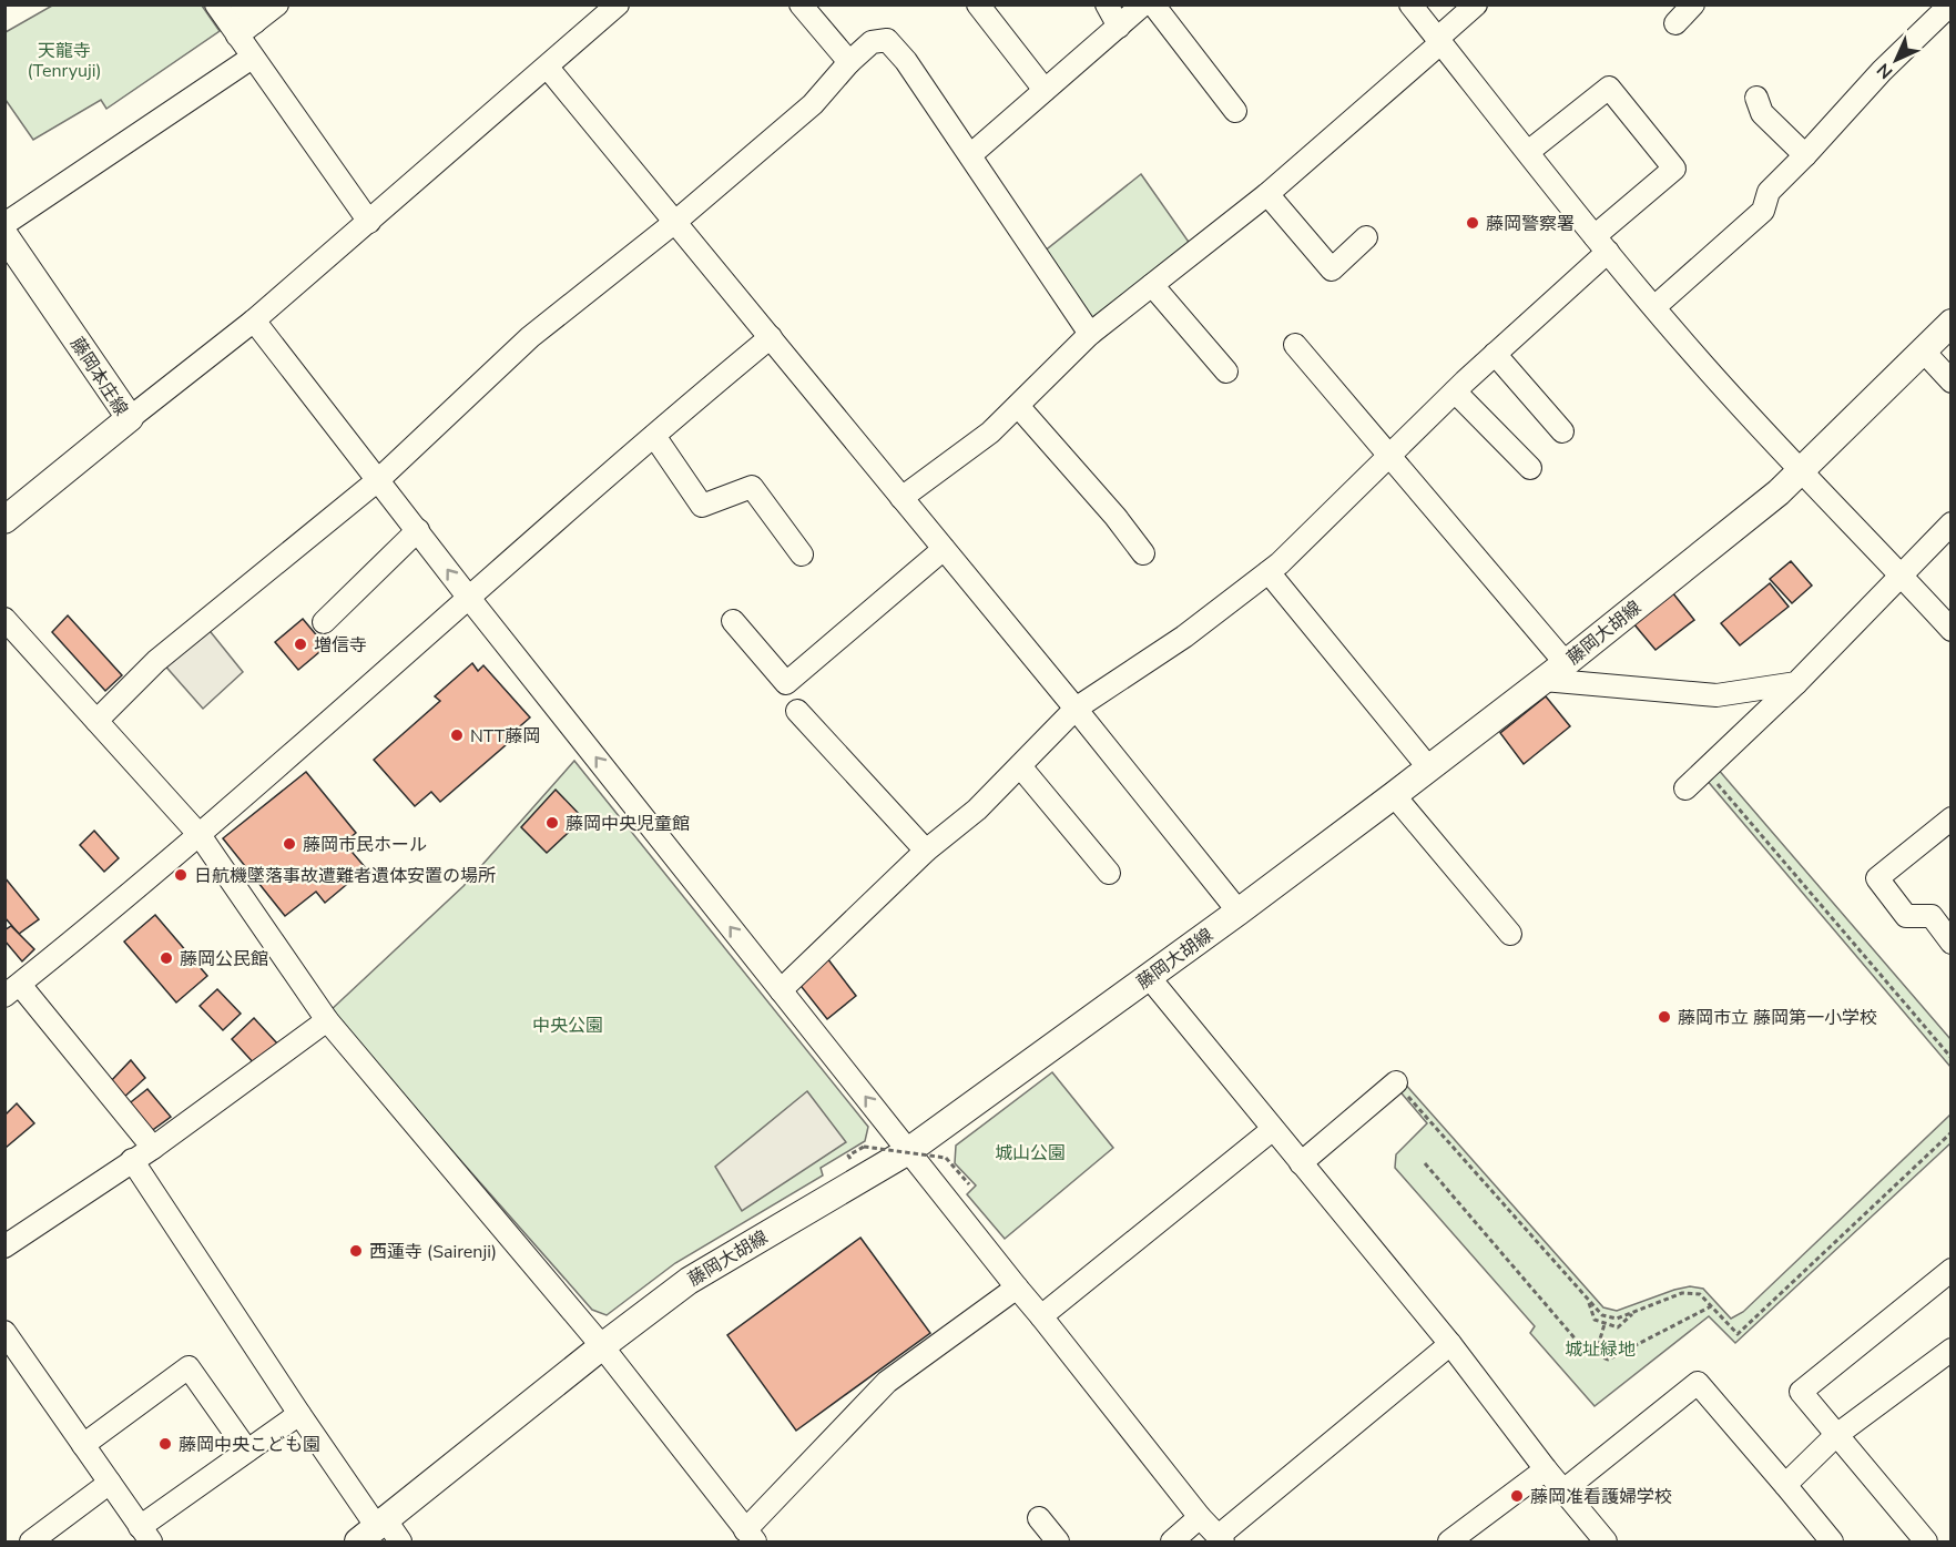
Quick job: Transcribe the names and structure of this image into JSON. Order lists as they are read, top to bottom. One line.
{"streets":{"main road":["藤岡本庄線","藤岡大胡線"]},"parks":["天龍寺 (Tenryuji)","中央公園","城山公園","城址緑地"],"places":["藤岡警察署","増信寺","NTT藤岡","藤岡中央児童館","藤岡市民ホール","日航機墜落事故遭難者遺体安置の場所","藤岡公民館","藤岡市立 藤岡第一小学校","西蓮寺 (Sairenji)","藤岡中央こども園","藤岡准看護婦学校"],"north":"bottom left"}
